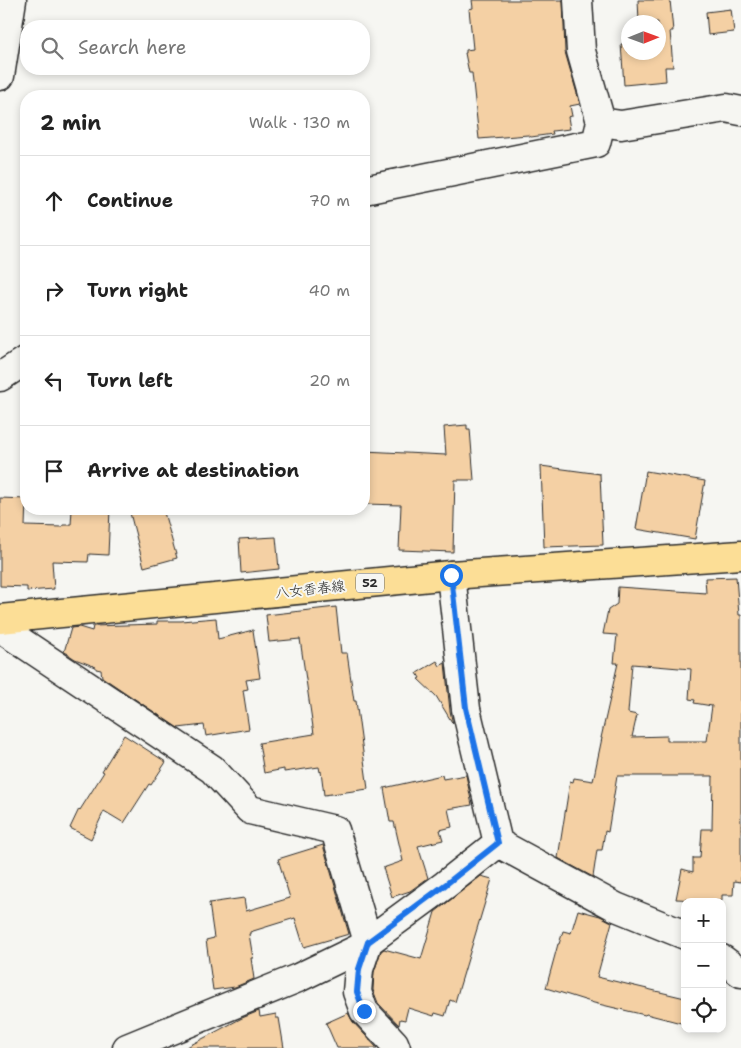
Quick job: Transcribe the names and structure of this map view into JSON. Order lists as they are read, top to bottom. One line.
{"streets":{"main road":["52","八女香春線"]},"north":"right","page":{"search":"Search here","heading":["2 min","Walk · 130 m"],"list":[["Continue","70 m"],["Turn right","40 m"],["Turn left","20 m"],"Arrive at destination"],"map_buttons":["+","−"]}}
